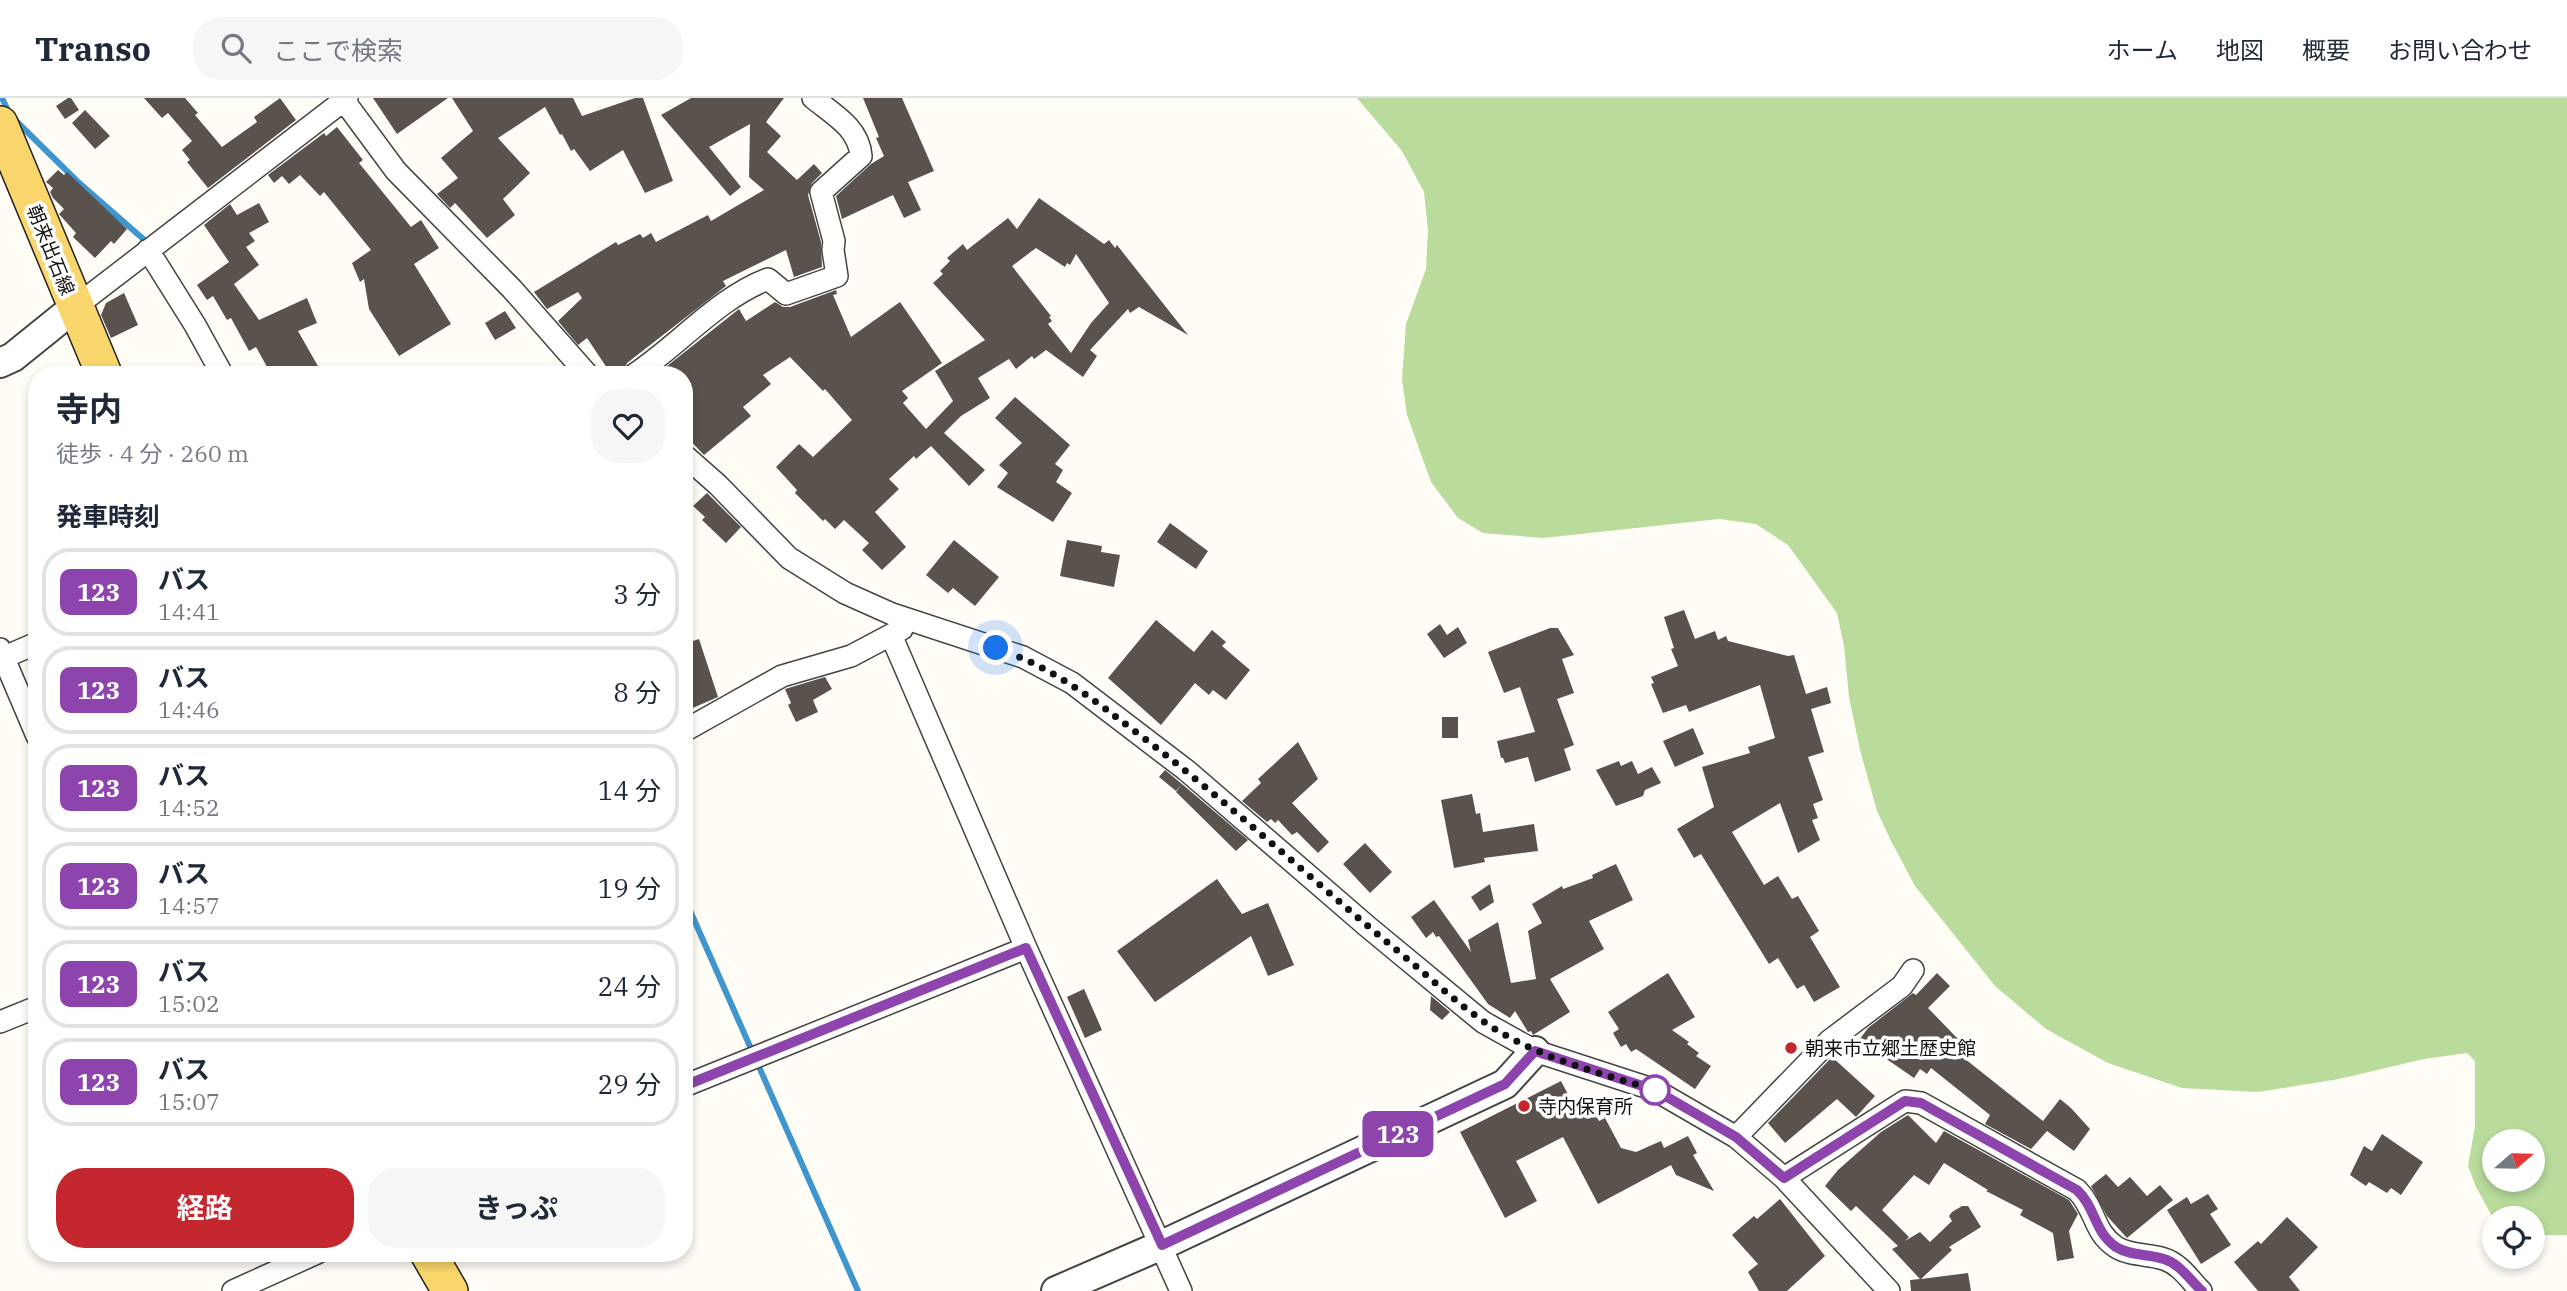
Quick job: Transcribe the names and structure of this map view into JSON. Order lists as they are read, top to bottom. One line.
{"streets":{"main road":["朝来出石線"]},"places":["朝来市立郷土歴史館","寺内保育所"],"lines":["bus line 123"],"north":"right","page":{"header":"Transo","search":"ここで検索","nav":["ホーム","地図","概要","お問い合わせ"],"on_map":"123","heading":[["寺内","徒歩 · 4 分 · 260 m"],"発車時刻"],"list":[{"mark":"123","name":"バス","note":"14:41","value":"3 分"},{"mark":"123","name":"バス","note":"14:46","value":"8 分"},{"mark":"123","name":"バス","note":"14:52","value":"14 分"},{"mark":"123","name":"バス","note":"14:57","value":"19 分"},{"mark":"123","name":"バス","note":"15:02","value":"24 分"},{"mark":"123","name":"バス","note":"15:07","value":"29 分"}],"buttons":["経路","きっぷ"]}}
